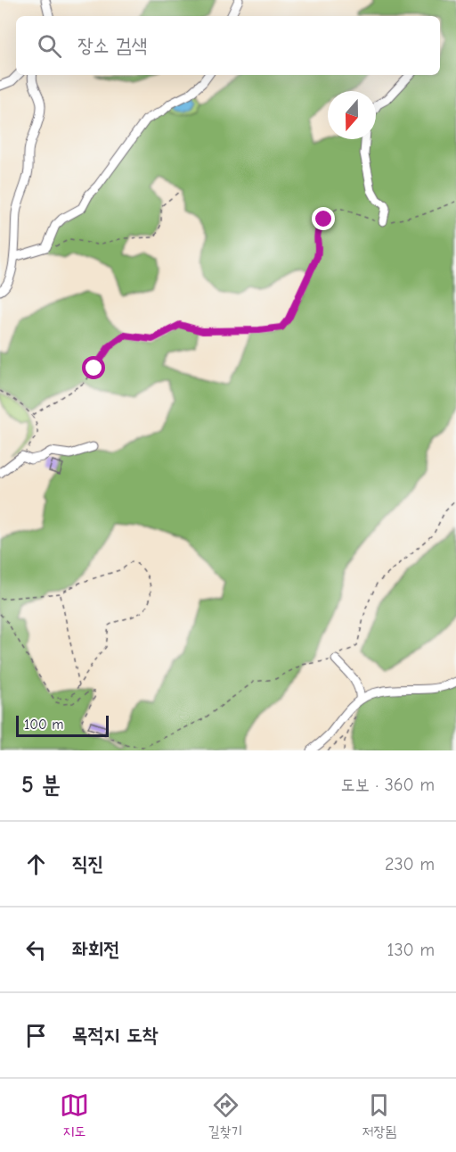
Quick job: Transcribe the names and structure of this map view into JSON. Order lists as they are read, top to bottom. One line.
{"scale_bar":"100 m","north":"bottom","page":{"search":"장소 검색","scale":"100 m","heading":["5 분","도보 · 360 m"],"list":[["직진","230 m"],["좌회전","130 m"],"목적지 도착"],"nav":["지도","길찾기","저장됨"]}}
